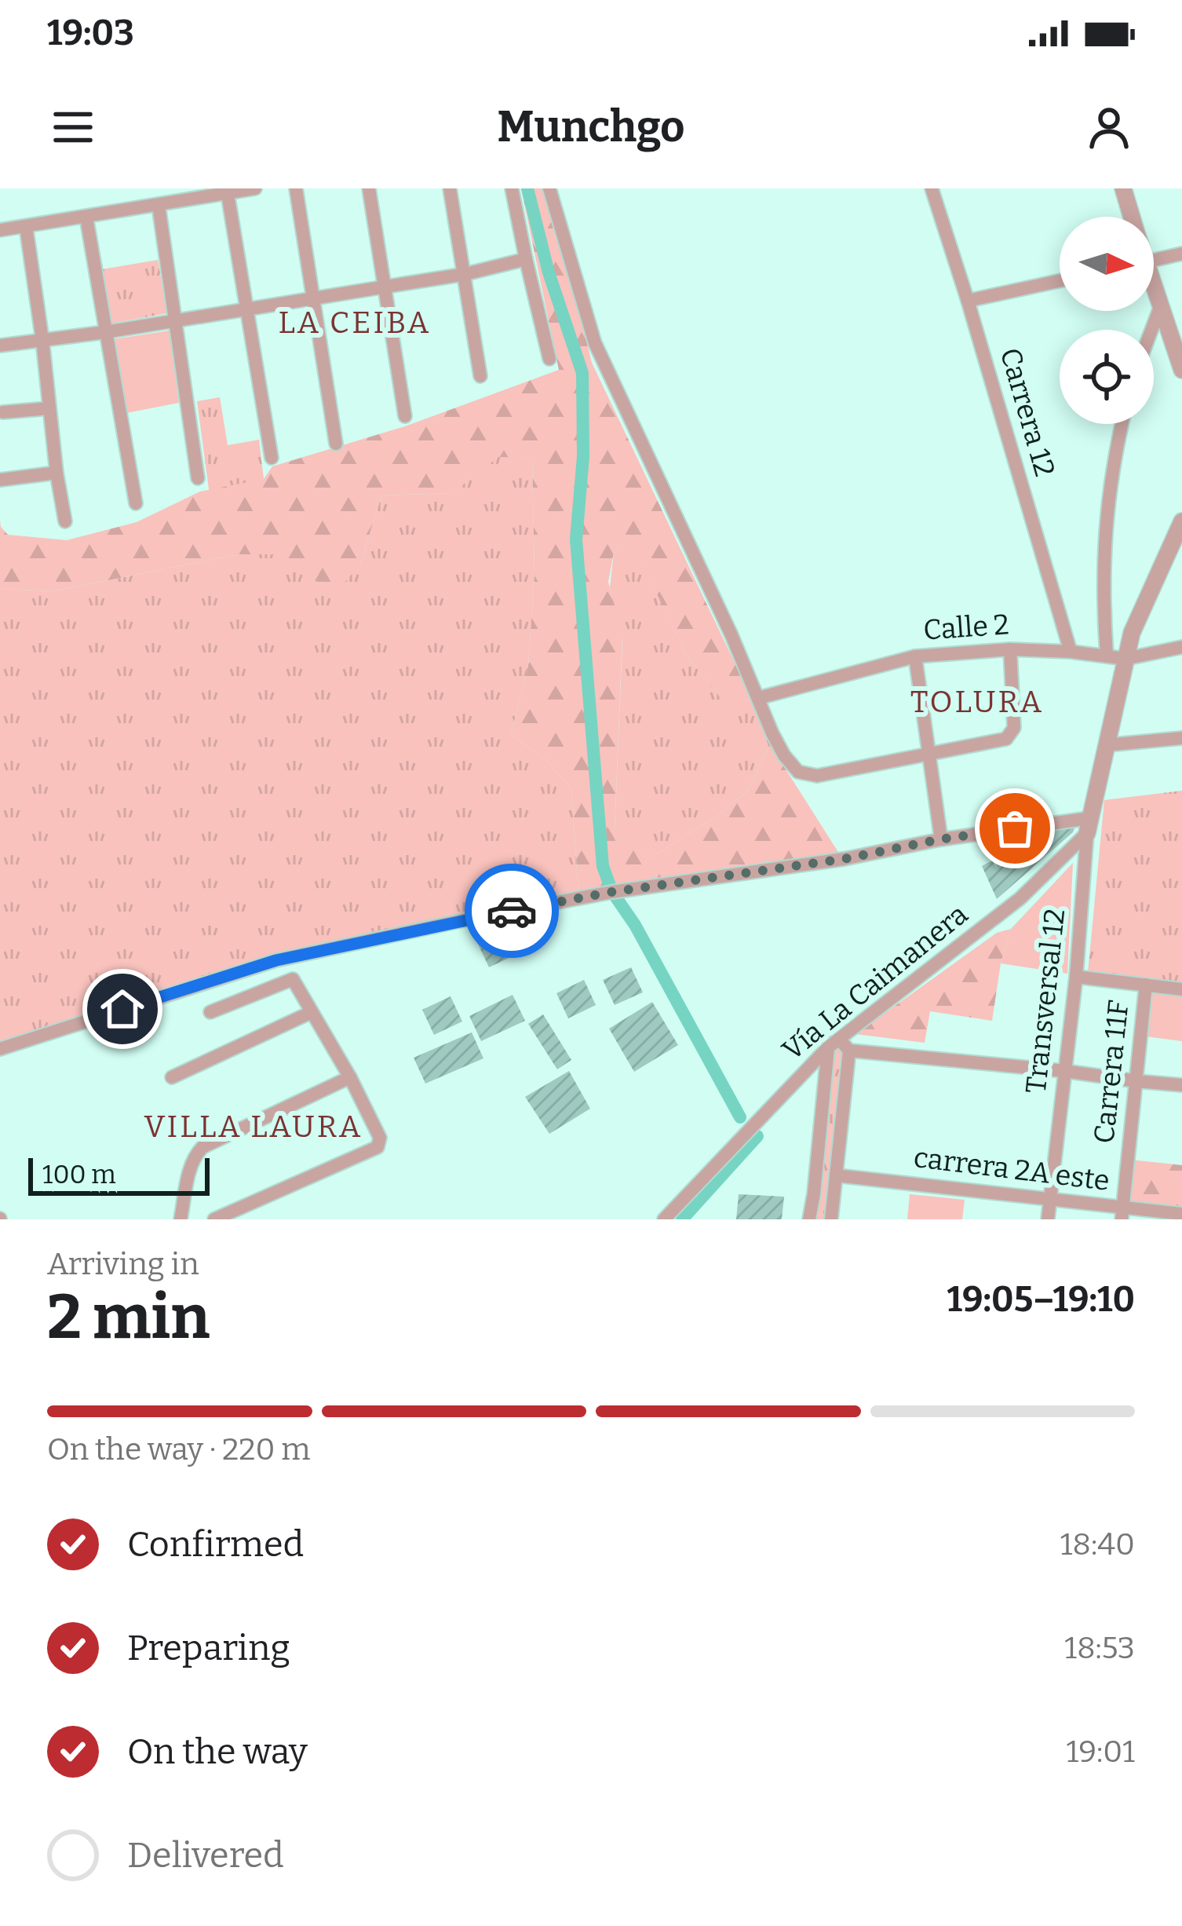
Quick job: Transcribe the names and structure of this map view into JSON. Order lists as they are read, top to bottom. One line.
{"streets":{"street":["Carrera 12","Calle 2","Vía La Caimanera","Transversal 12","Carrera 11F","carrera 2A este"]},"crossings":[["Carrera 12","Calle 2"],["Calle 2","Transversal 12"],["Vía La Caimanera","Transversal 12"],["Transversal 12","carrera 2A este"],["Carrera 11F","carrera 2A este"]],"districts":["LA CEIBA","TOLURA","VILLA LAURA"],"scale_bar":"100 m","north":"right","page":{"status":"19:03","header":"Munchgo","scale":"100 m","heading":["2 min","Arriving in","19:05–19:10"],"bar":"On the way · 220 m","list":[["Confirmed","18:40"],["Preparing","18:53"],["On the way","19:01"],"Delivered"]}}
